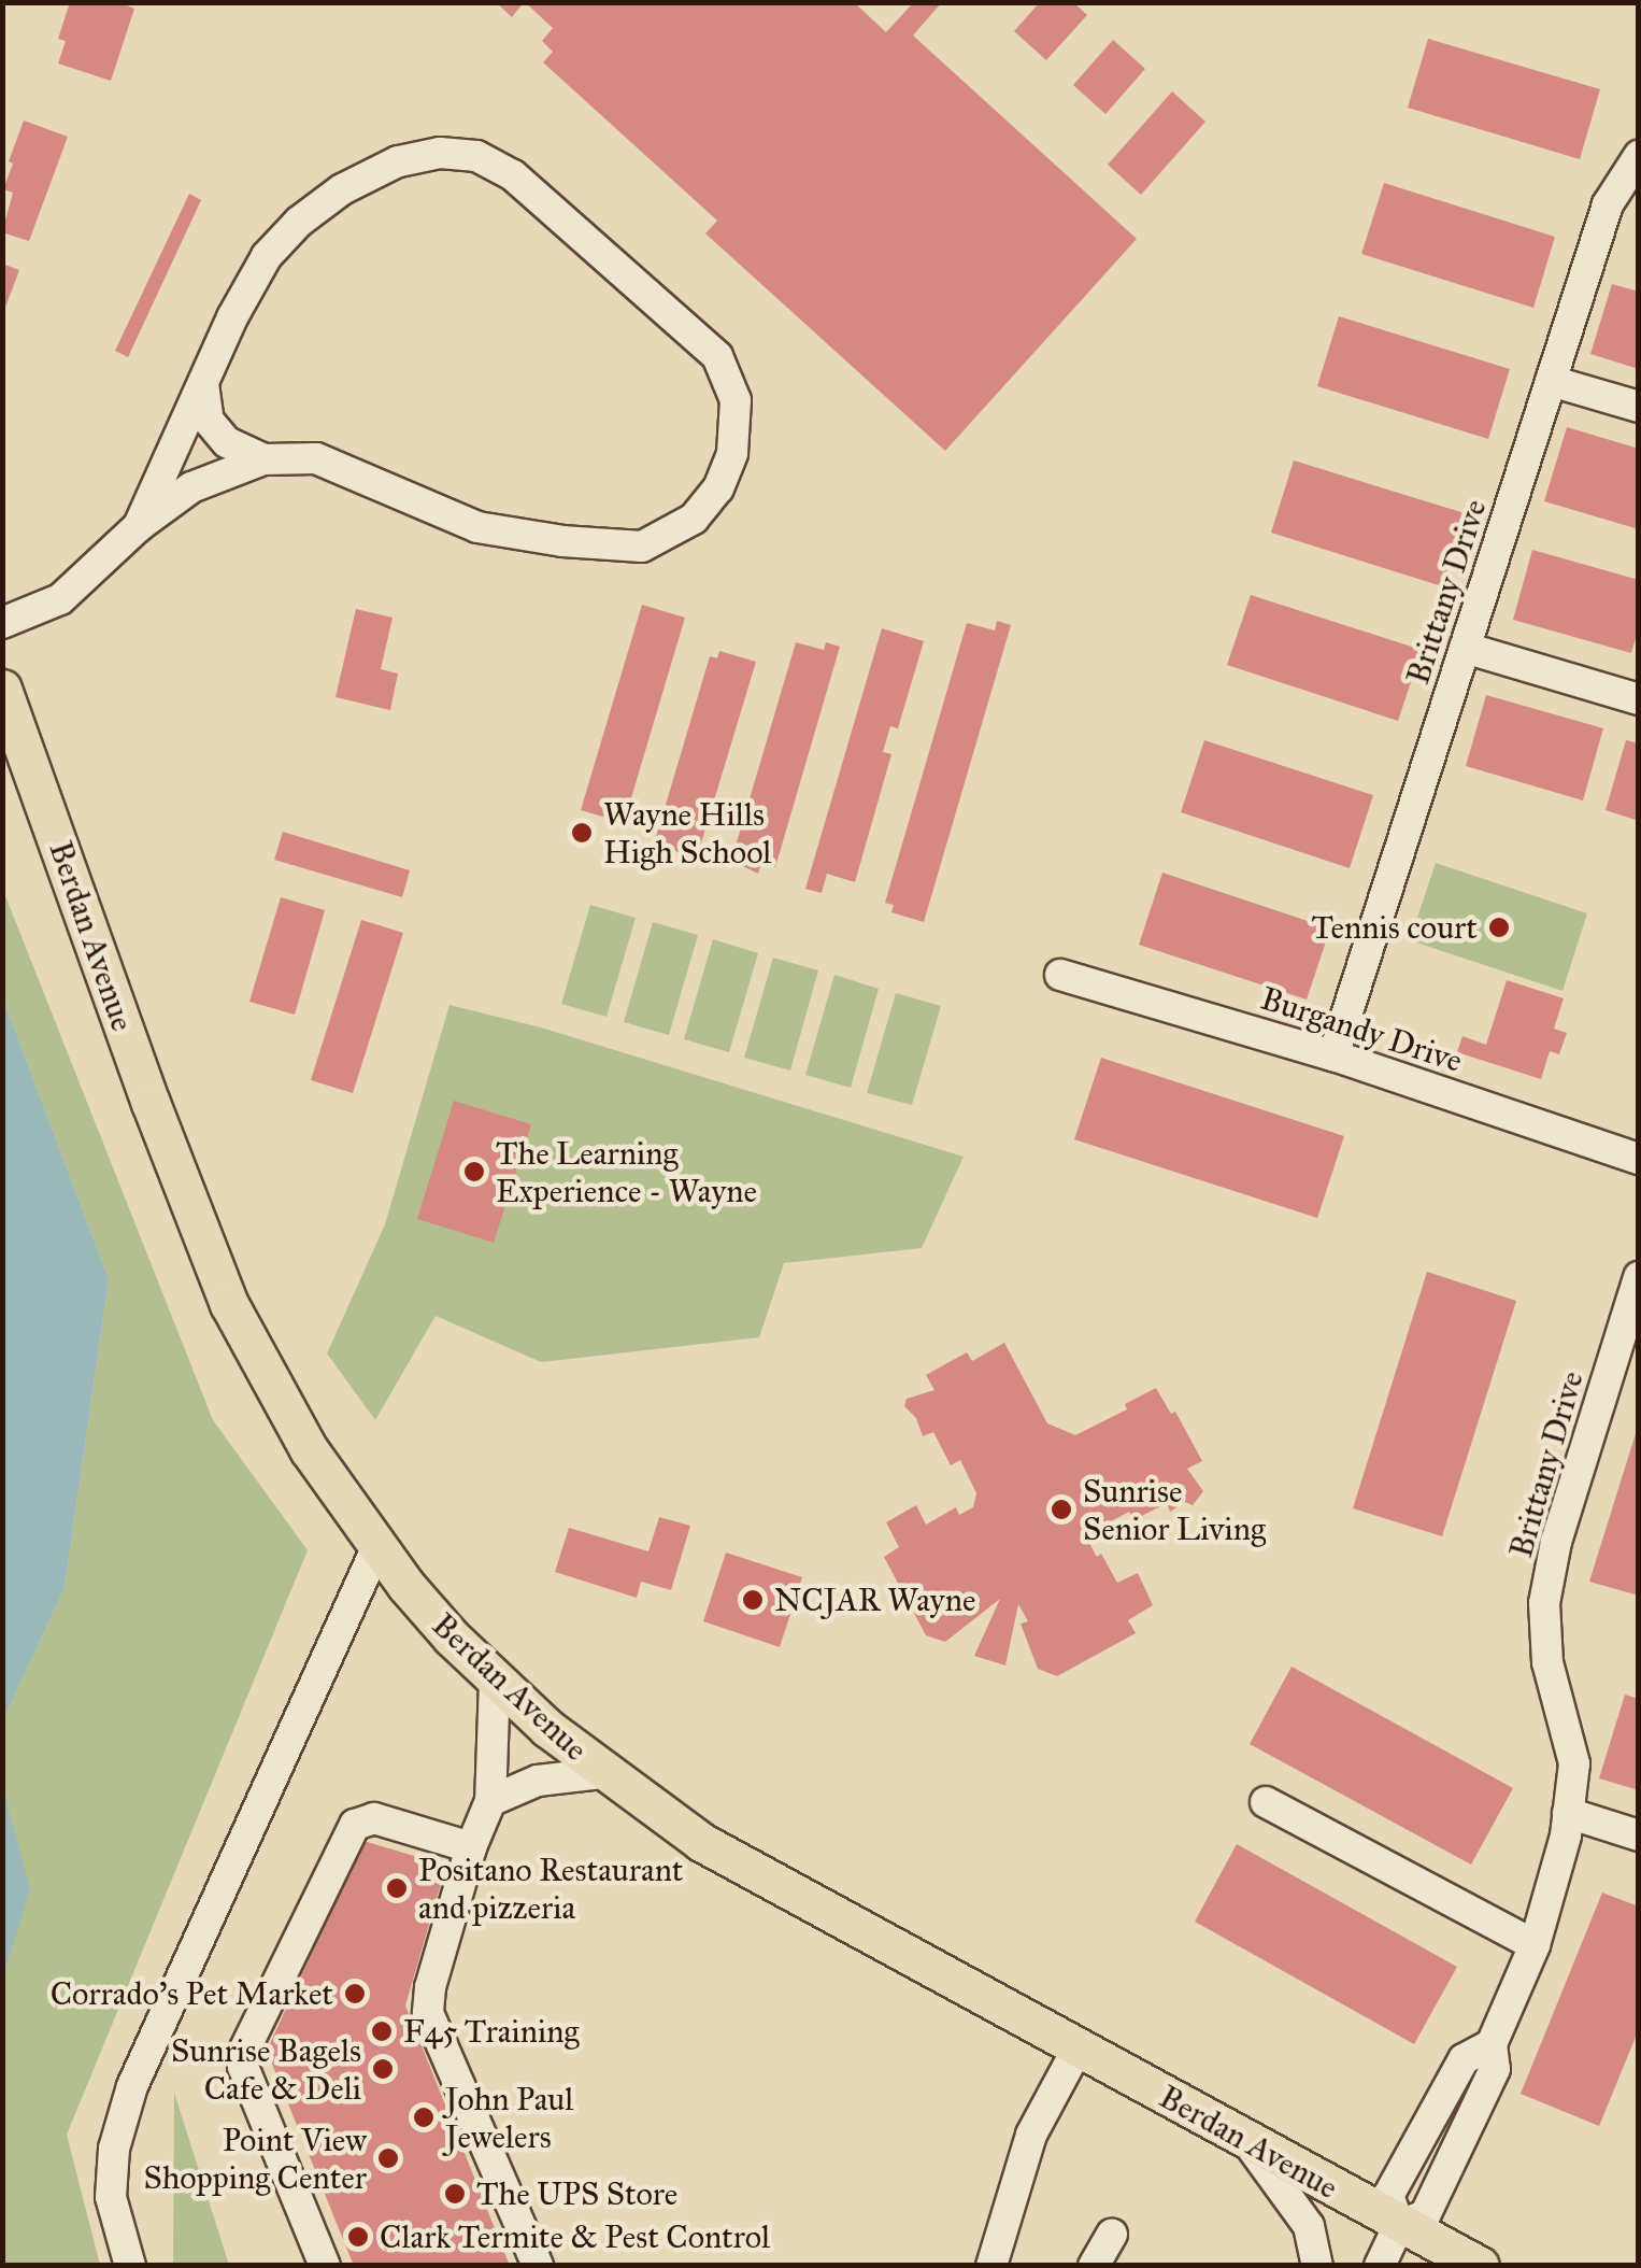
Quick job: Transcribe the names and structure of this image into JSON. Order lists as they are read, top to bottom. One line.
{"streets":{"main road":["Berdan Avenue"],"street":["Brittany Drive","Burgandy Drive"]},"crossings":[["Brittany Drive","Berdan Avenue"],["Brittany Drive","Burgandy Drive"]],"places":["Wayne Hills High School","Tennis court","The Learning Experience - Wayne","Sunrise Senior Living","NCJAR Wayne","Positano Restaurant and pizzeria","Corrado's Pet Market","F45 Training","Sunrise Bagels Cafe & Deli","John Paul Jewelers","Point View Shopping Center","The UPS Store","Clark Termite & Pest Control"]}
